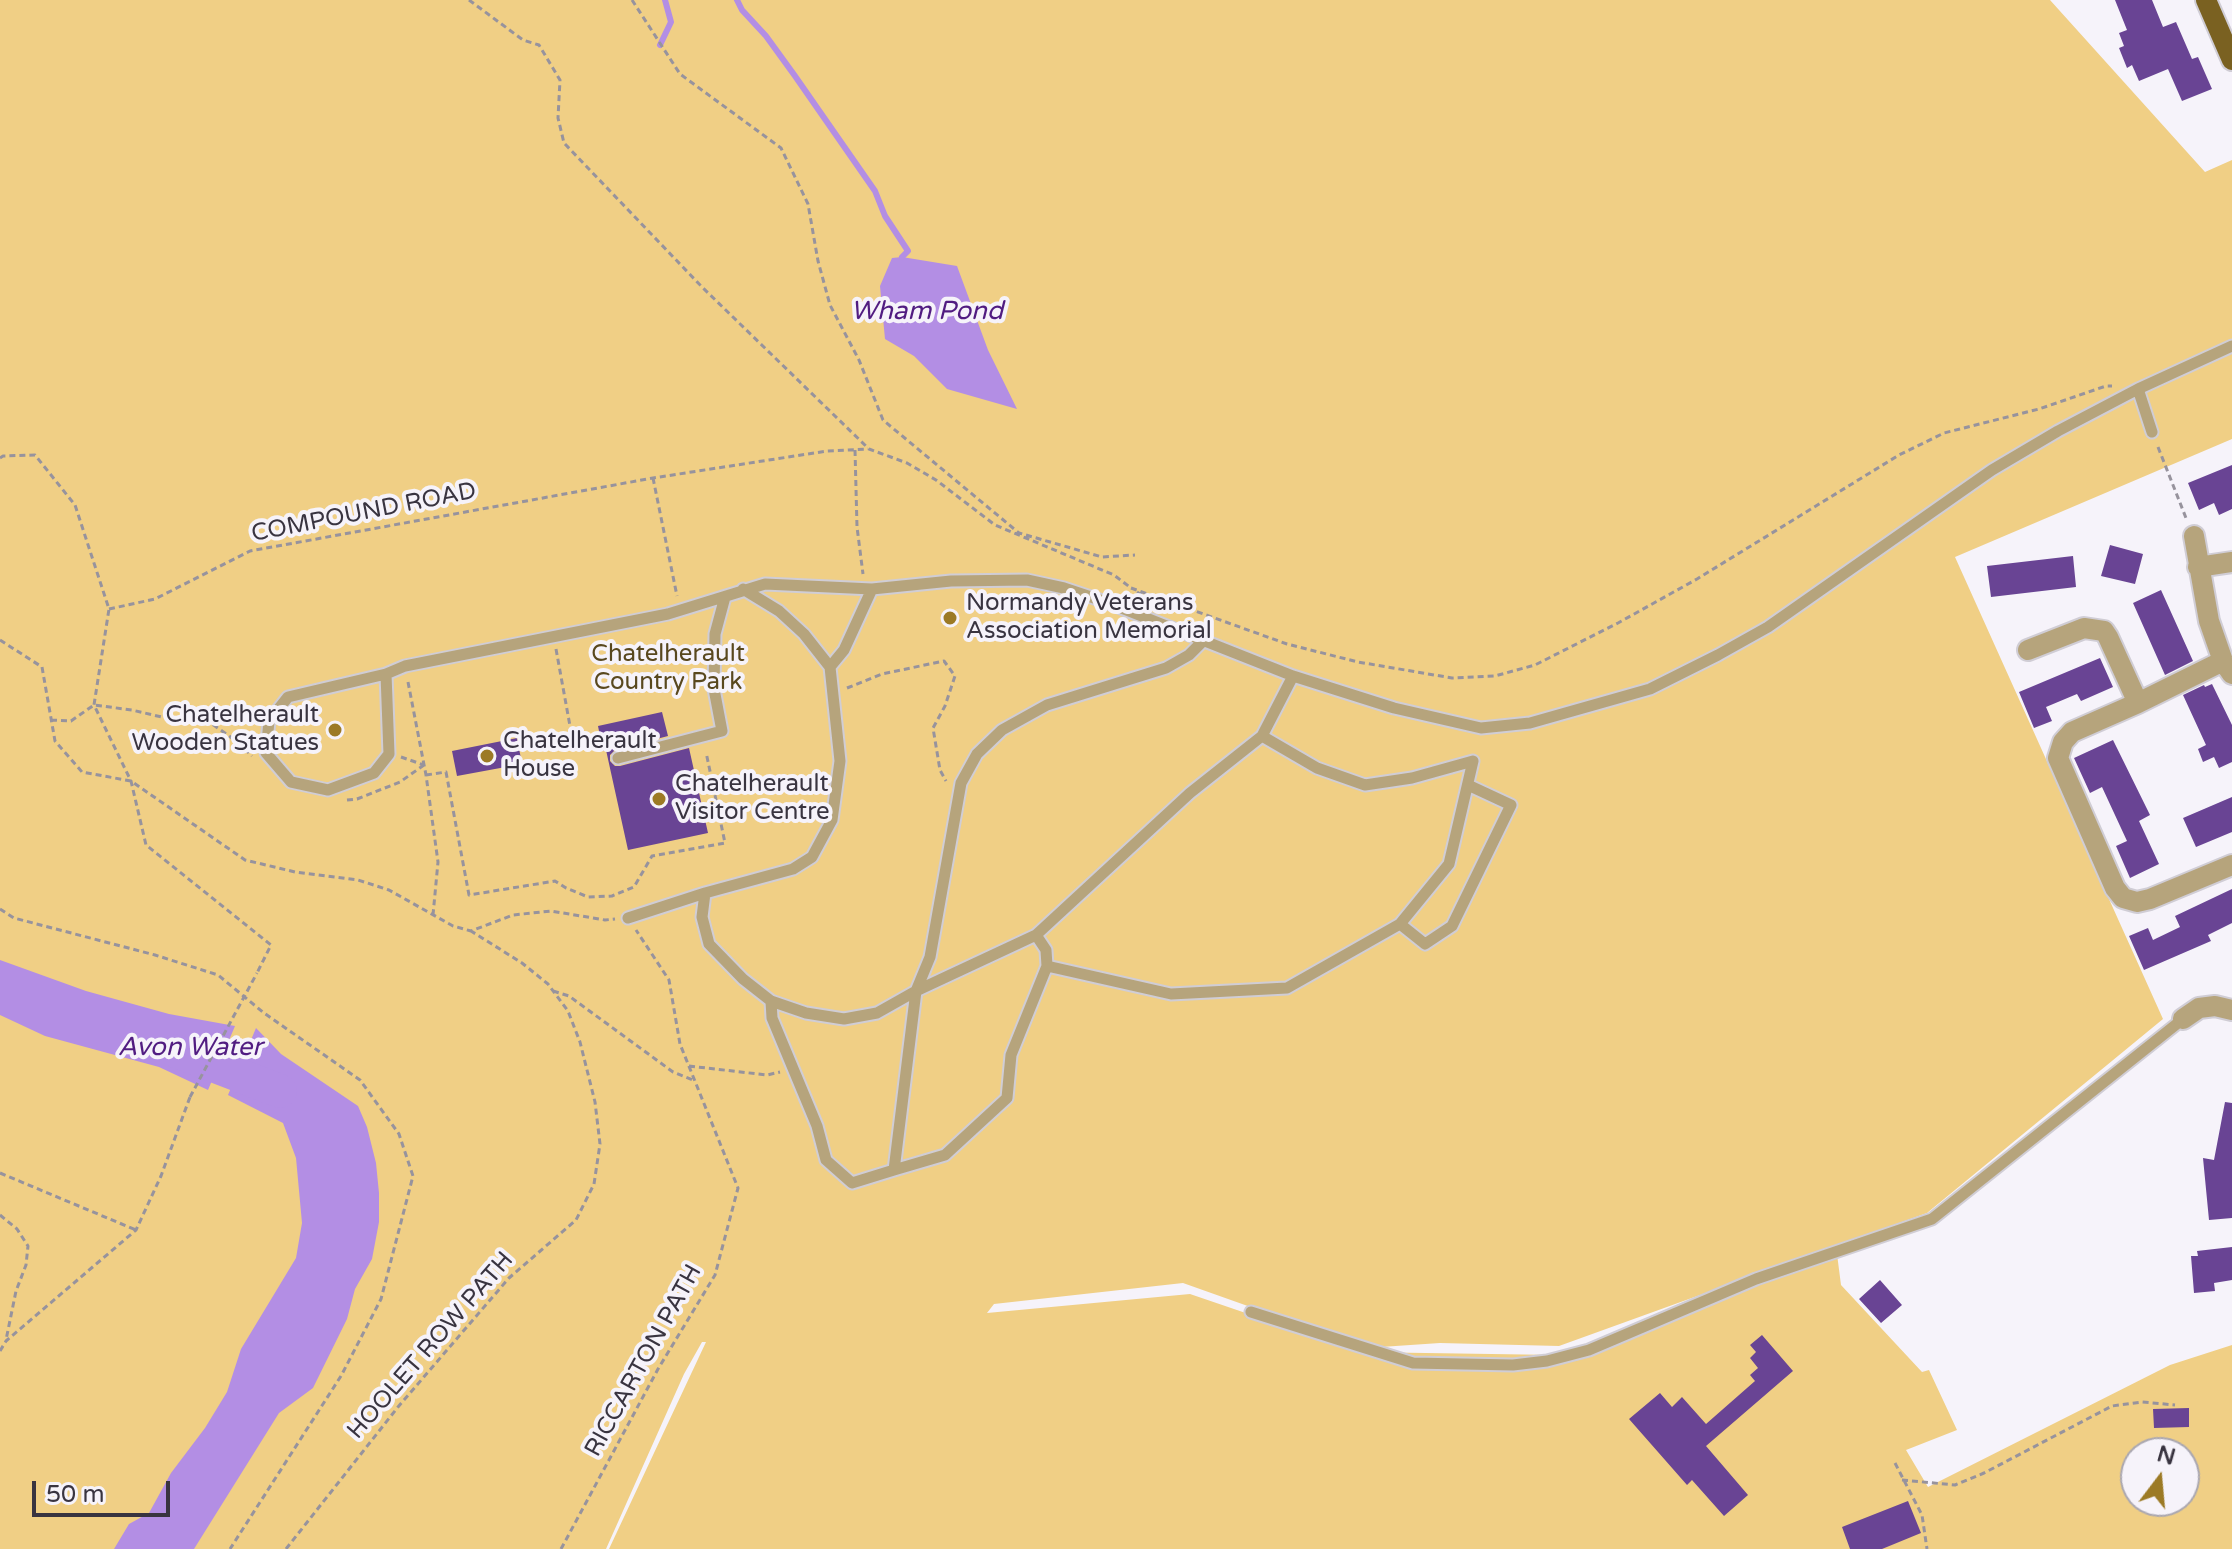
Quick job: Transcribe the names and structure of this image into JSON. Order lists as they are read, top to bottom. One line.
{"streets":{"path":["COMPOUND ROAD","HOOLET ROW PATH","RICCARTON PATH"]},"water":["Wham Pond","Avon Water"],"parks":["Chatelherault Country Park"],"places":["Normandy Veterans Association Memorial","Chatelherault Wooden Statues","Chatelherault House","Chatelherault Visitor Centre"],"scale_bar":"50 m","north":"top"}
